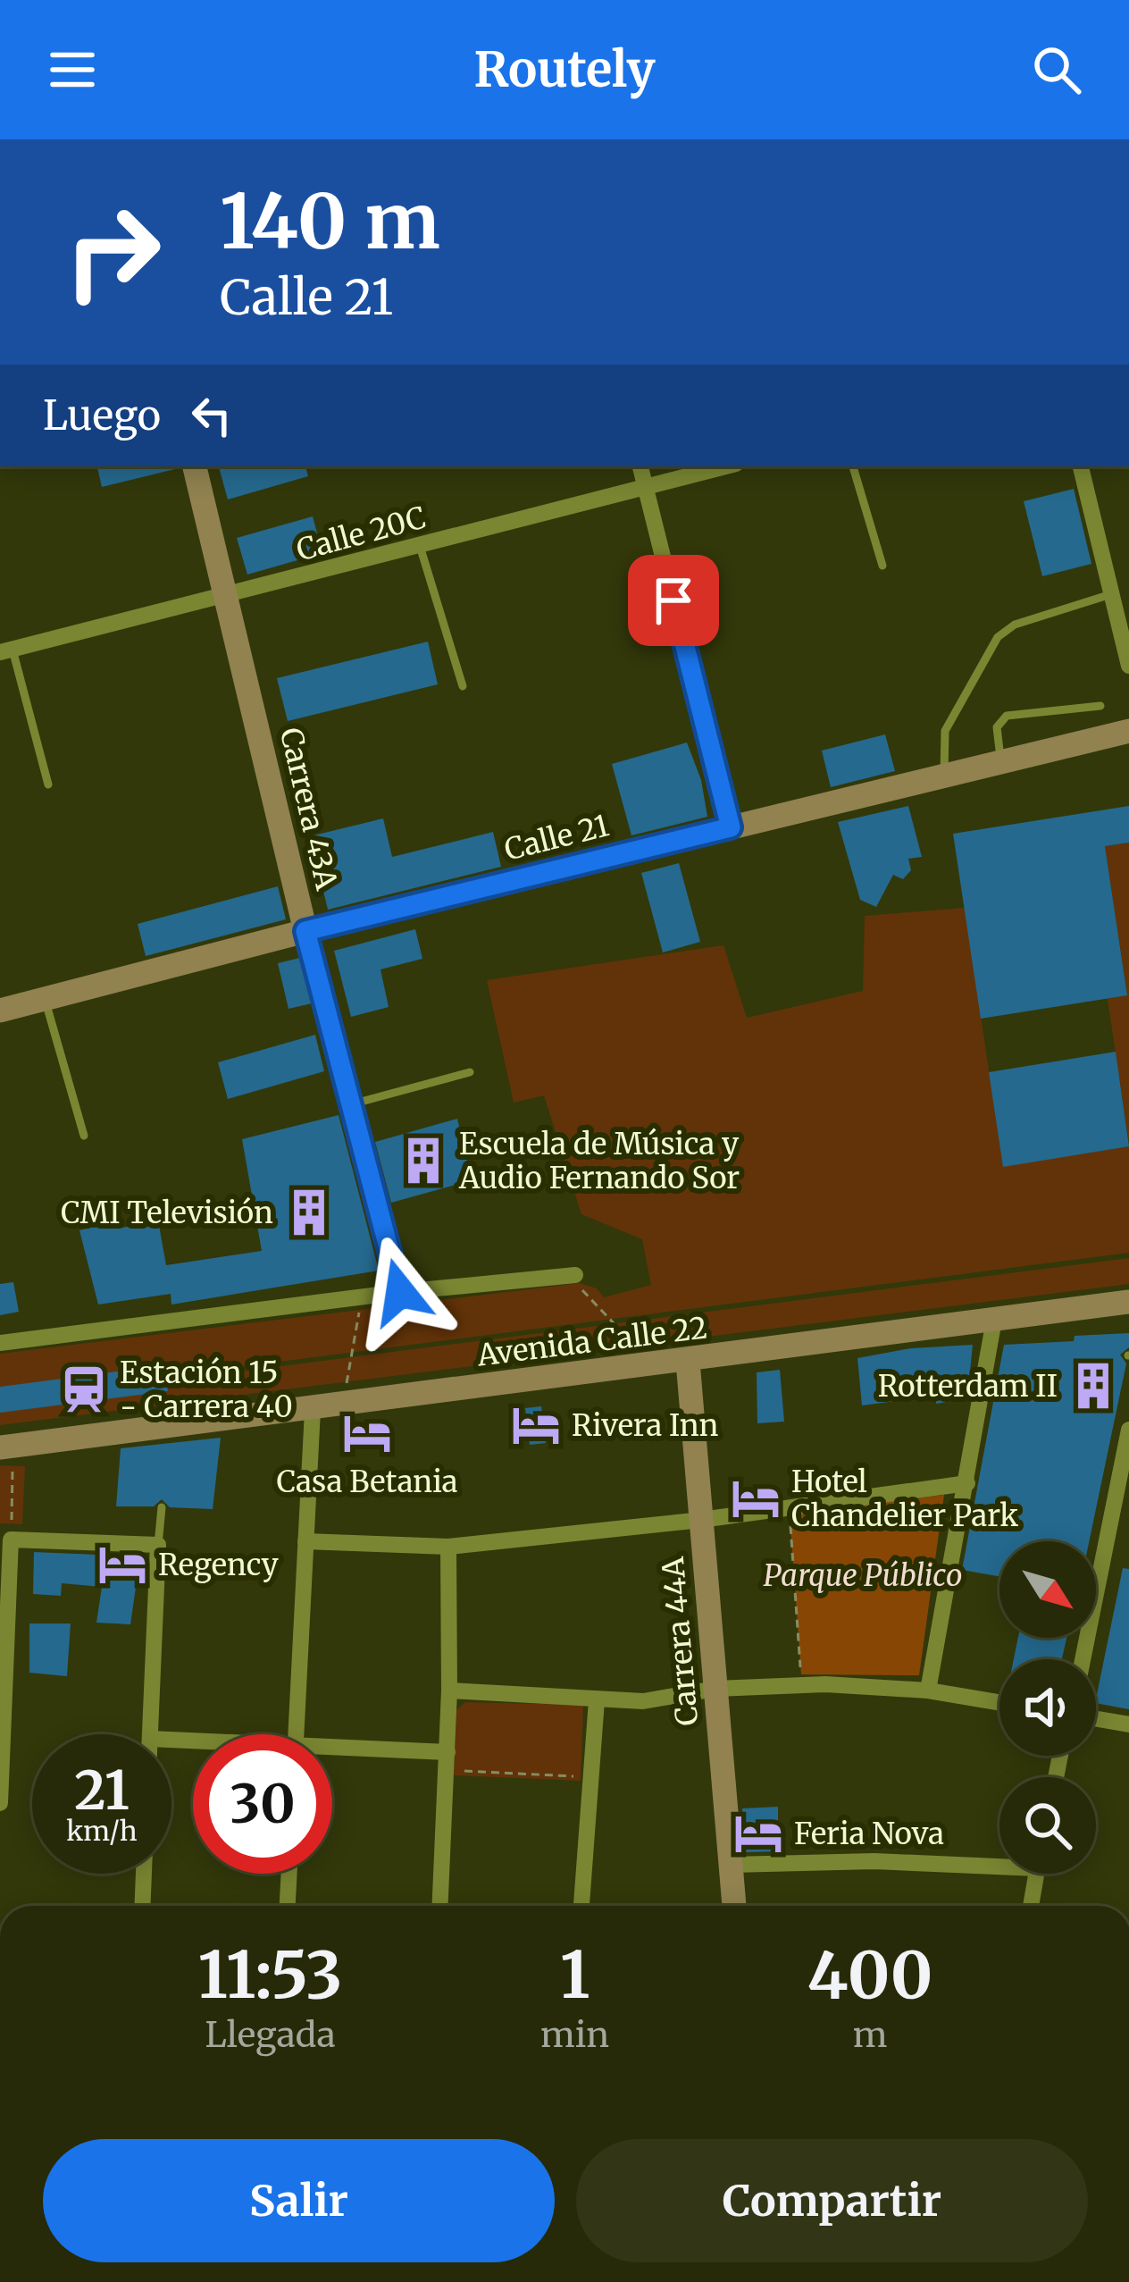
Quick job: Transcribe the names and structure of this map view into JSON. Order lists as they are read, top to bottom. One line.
{"streets":{"street":["Calle 20C","Carrera 43A","Calle 21","Avenida Calle 22","Carrera 44A"]},"crossings":[["Calle 20C","Carrera 43A"],["Carrera 43A","Calle 21"],["Avenida Calle 22","Carrera 44A"]],"parks":["Parque Público"],"places":{"building":["Escuela de Música y Audio Fernando Sor","CMI Televisión","Rotterdam II"],"station":["Estación 15 - Carrera 40"],"hotel":["Rivera Inn","Casa Betania","Hotel Chandelier Park","Regency","Feria Nova"]},"north":"bottom right","page":{"header":"Routely","turn":["140 m","Calle 21"],"then":"Luego","speed":"21 km/h","limit":"30","eta":["11:53","Llegada","1","min","400","m"],"buttons":["Salir","Compartir"]}}
